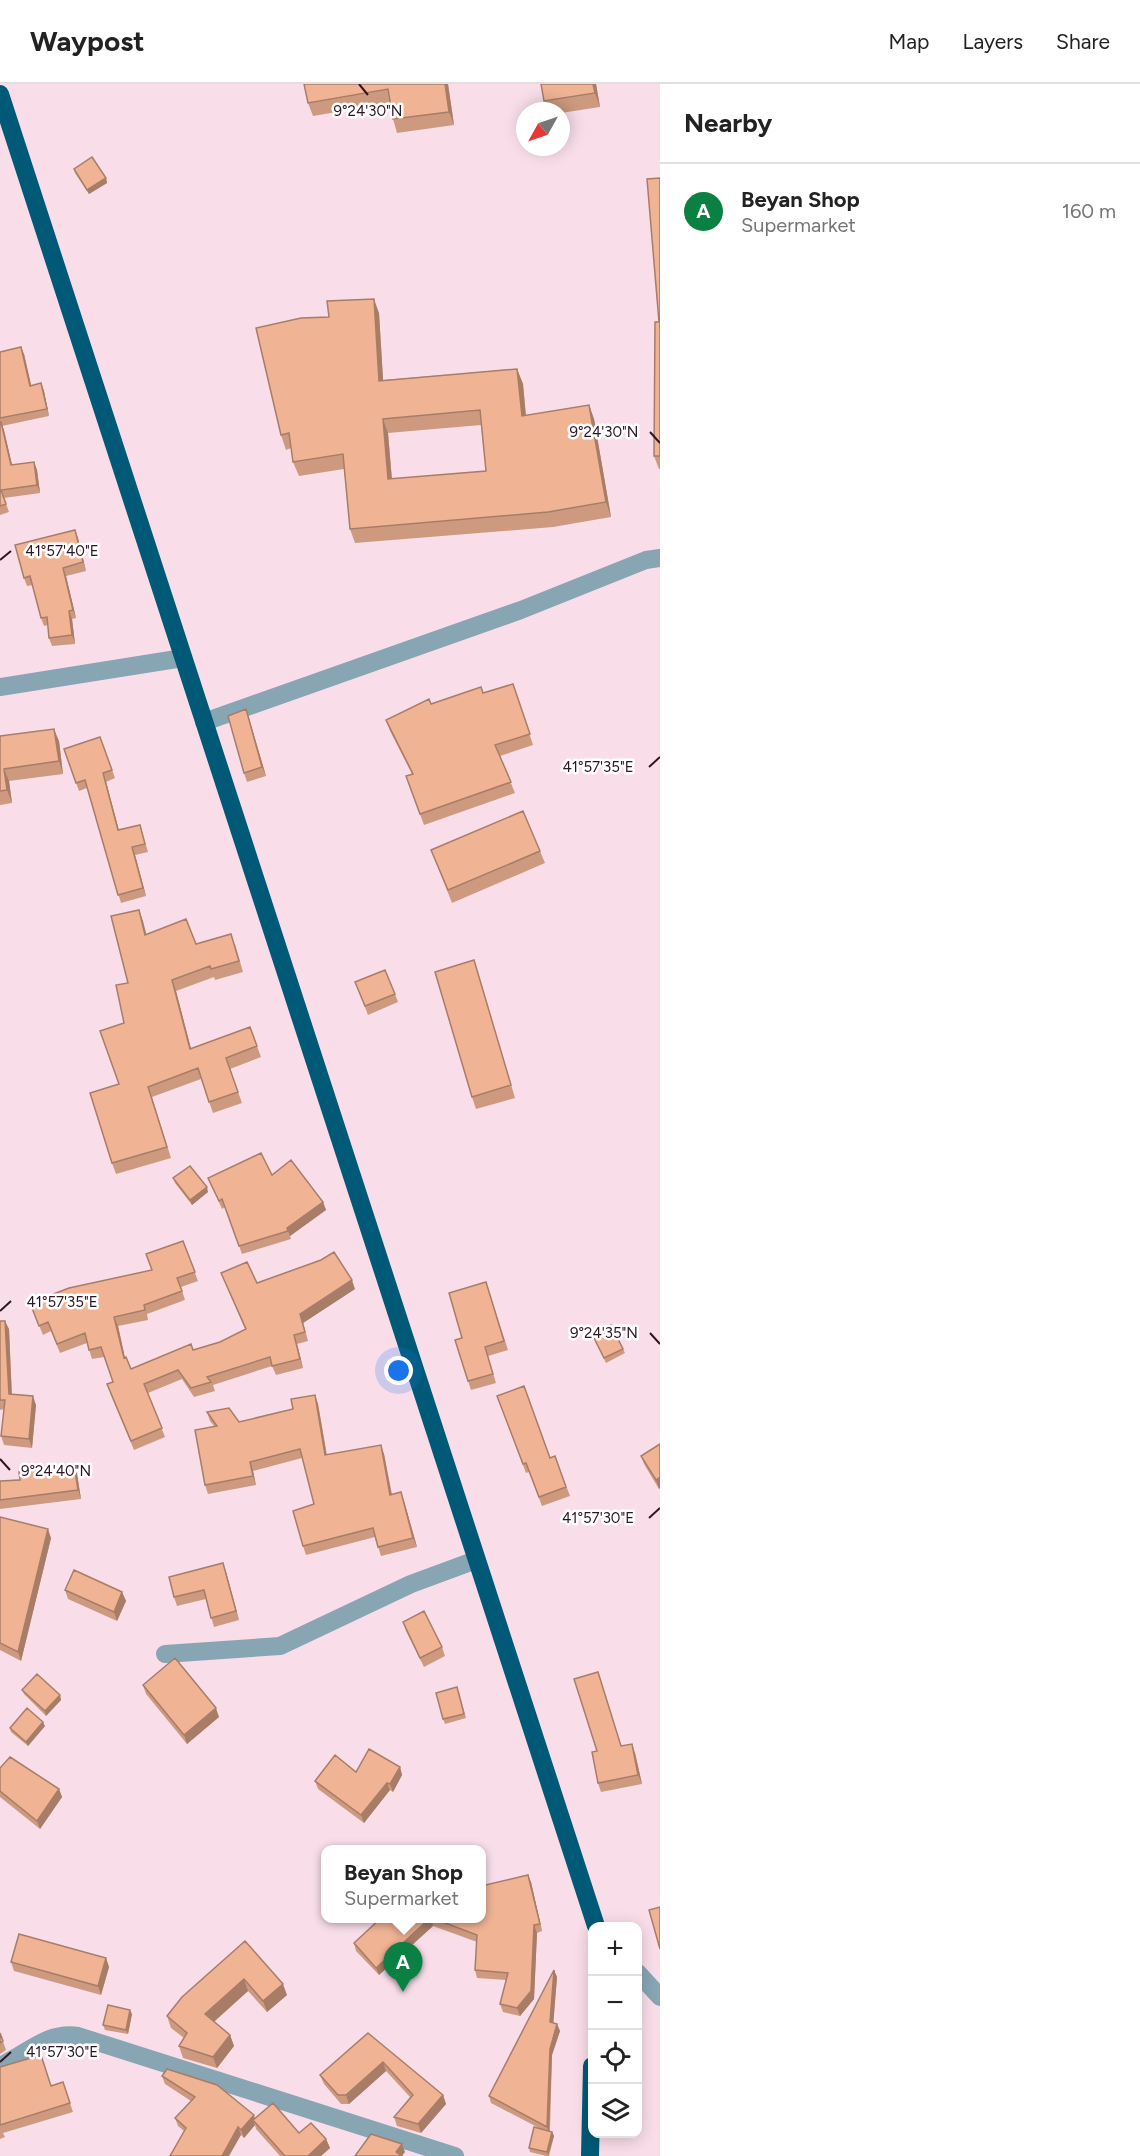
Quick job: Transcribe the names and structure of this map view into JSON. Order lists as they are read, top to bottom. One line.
{"north":"bottom left","page":{"header":"Waypost","nav":["Map","Layers","Share"],"heading":"Nearby","list":[{"mark":"A","name":"Beyan Shop","note":"Supermarket","value":"160 m"}],"popup":["Beyan Shop","Supermarket"],"map_buttons":["+","−"],"pins":"A"},"coordinates":["9°24'30\"N","41°57'40\"E","41°57'35\"E","9°24'35\"N","9°24'40\"N","41°57'30\"E"]}
